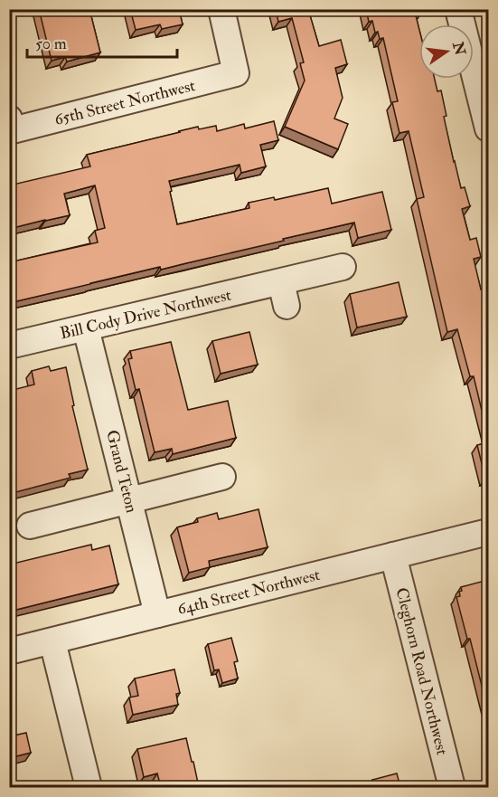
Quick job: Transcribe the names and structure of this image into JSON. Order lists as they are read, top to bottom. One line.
{"streets":{"street":["65th Street Northwest","Bill Cody Drive Northwest","Grand Teton","64th Street Northwest","Cleghorn Road Northwest"]},"crossings":[["Bill Cody Drive Northwest","Grand Teton"],["Grand Teton","64th Street Northwest"],["64th Street Northwest","Cleghorn Road Northwest"]],"scale_bar":"50 m","north":"right"}
